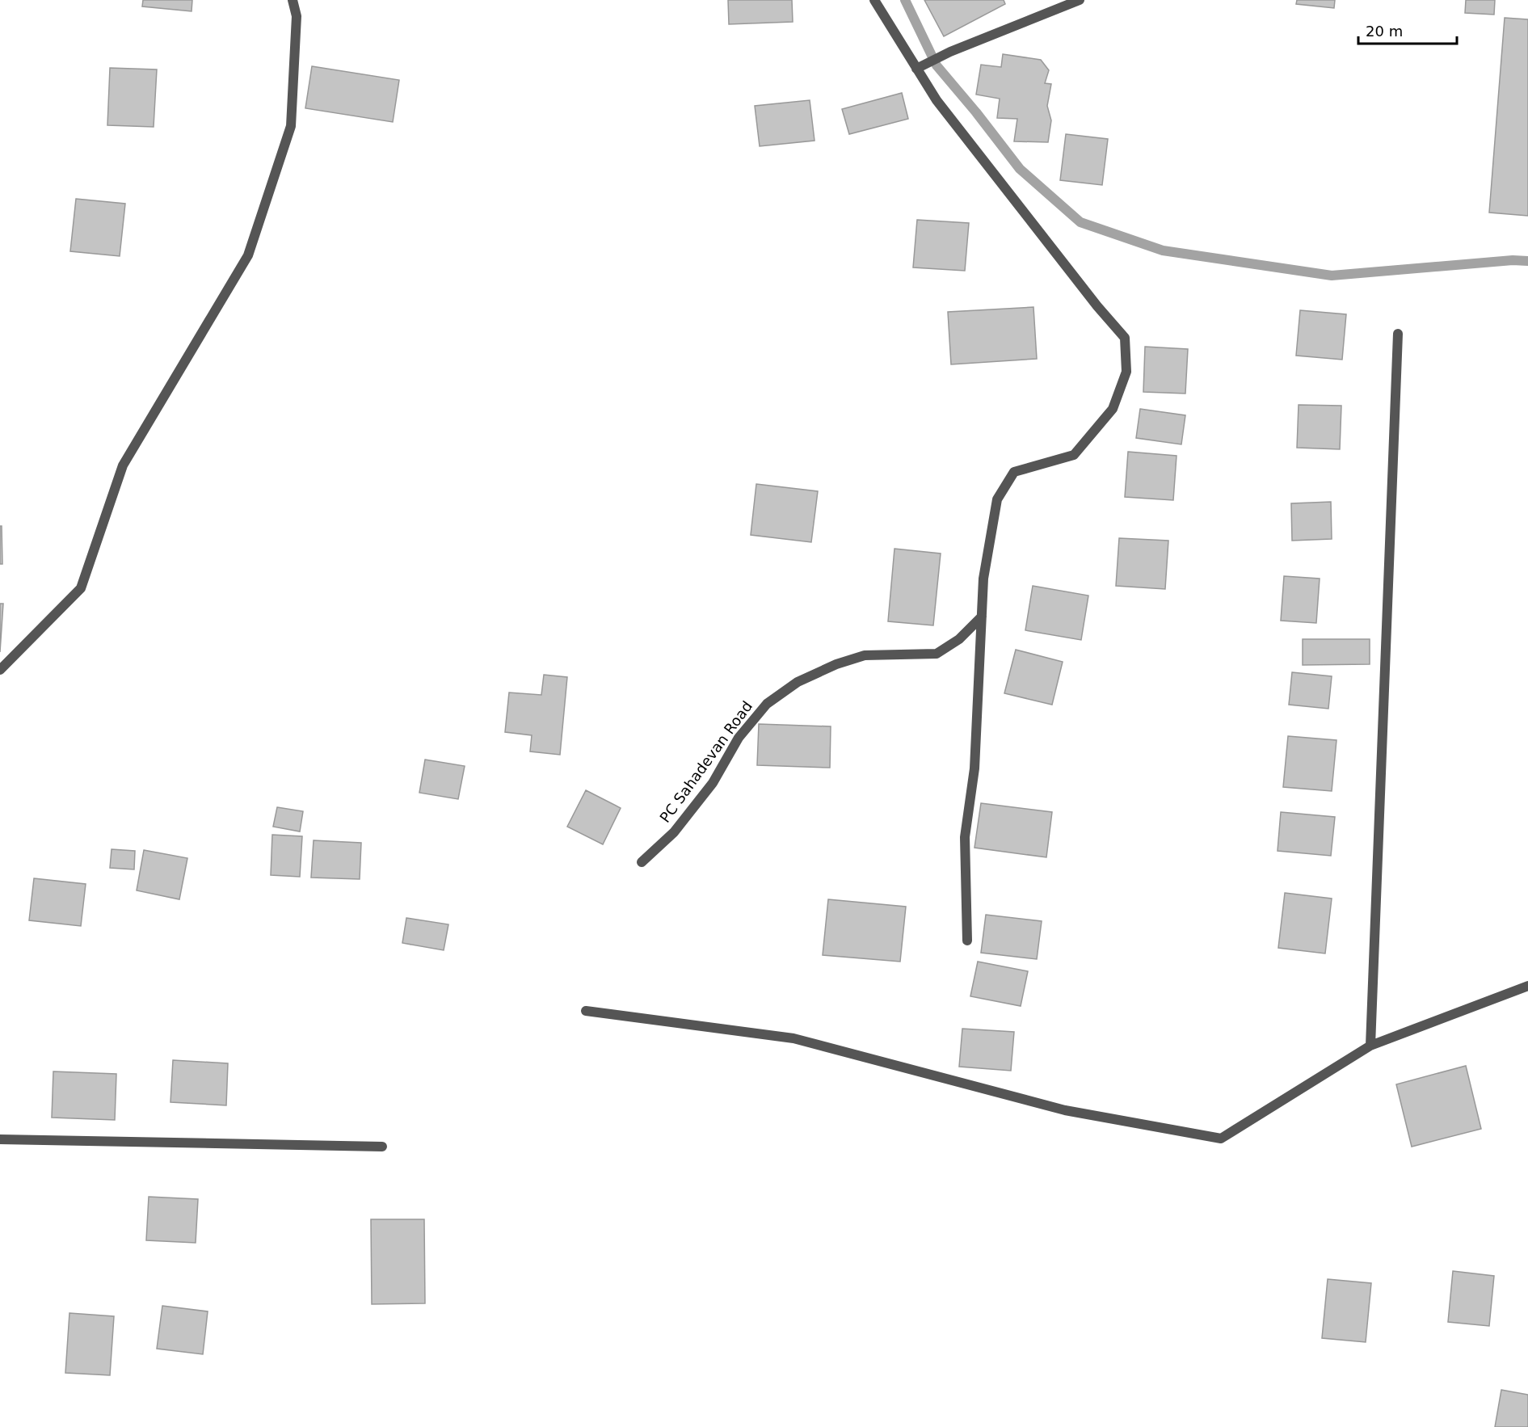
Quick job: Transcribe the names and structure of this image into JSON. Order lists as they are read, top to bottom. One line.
{"streets":{"street":["PC Sahadevan Road"]},"scale_bar":"20 m"}
